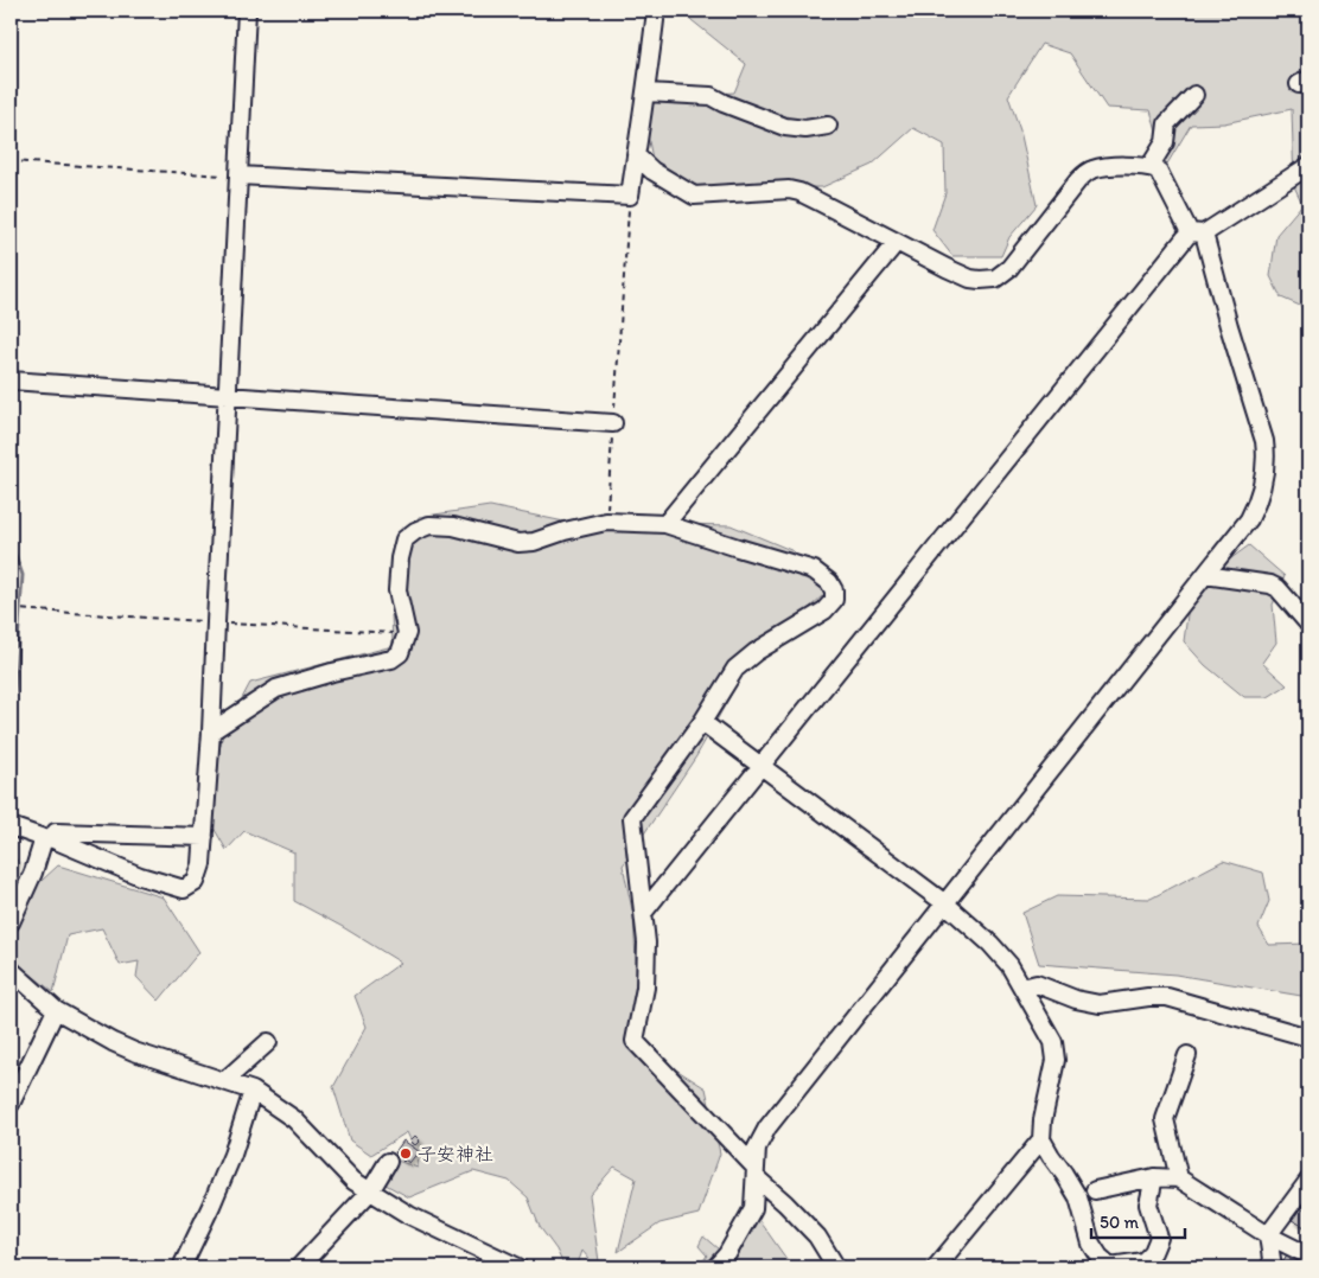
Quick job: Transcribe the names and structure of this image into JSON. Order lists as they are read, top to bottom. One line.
{"places":["子安神社"],"scale_bar":"50 m"}
